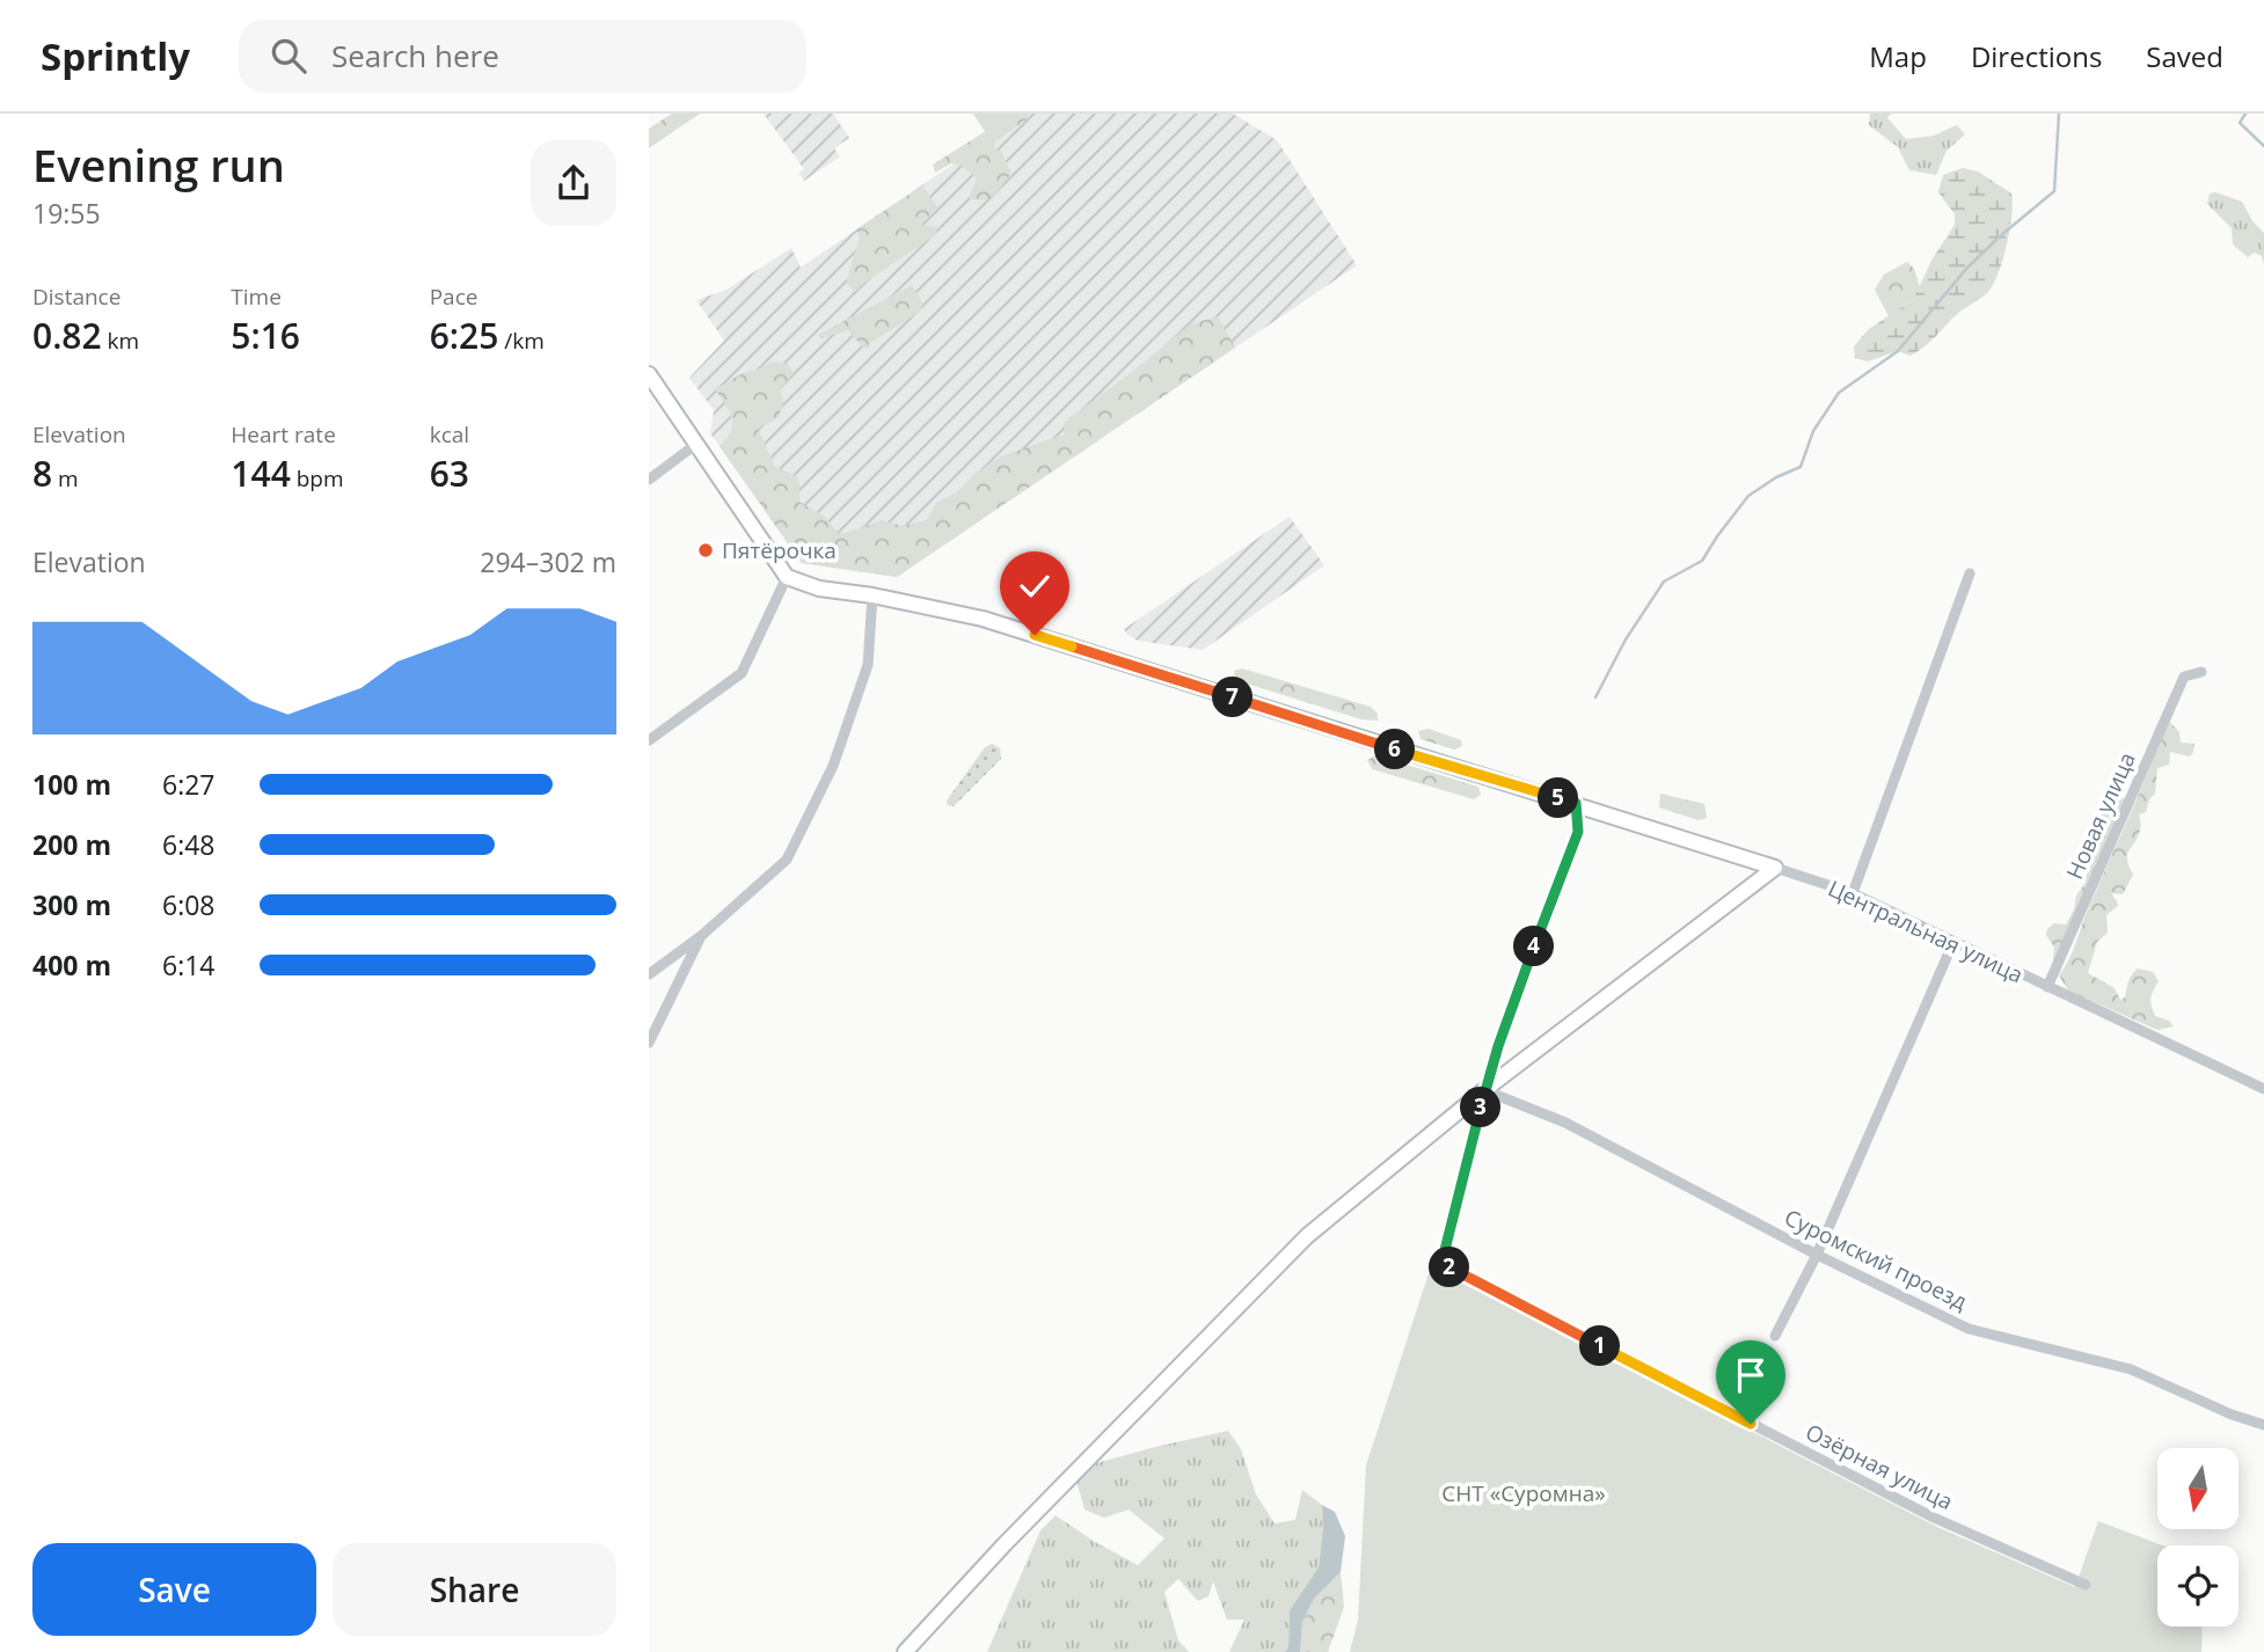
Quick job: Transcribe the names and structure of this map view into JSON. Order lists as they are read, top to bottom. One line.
{"streets":{"street":["Новая улица","Центральная улица","Суромский проезд","Озёрная улица"]},"crossings":[["Новая улица","Центральная улица"],["Суромский проезд","Озёрная улица"]],"parks":["СНТ «Суромна»"],"places":["Пятёрочка"],"north":"bottom","page":{"header":"Sprintly","search":"Search here","nav":["Map","Directions","Saved"],"heading":["Evening run","19:55"],"stats":[["Distance","0.82 km"],["Time","5:16"],["Pace","6:25 /km"],["Elevation","8 m"],["Heart rate","144 bpm"],["kcal","63"]],"chart":["Elevation","294–302 m"],"pins":["7","6","5","4","3","2","1"],"list":[{"name":"100 m","note":"6:27"},{"name":"200 m","note":"6:48"},{"name":"300 m","note":"6:08"},{"name":"400 m","note":"6:14"}],"buttons":["Save","Share"]}}
